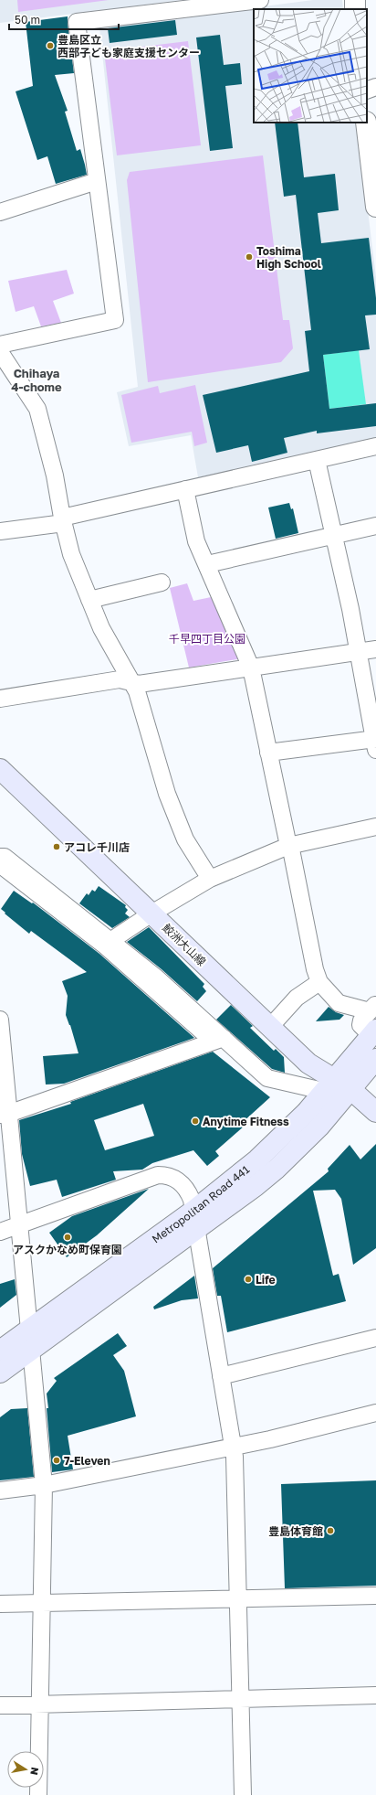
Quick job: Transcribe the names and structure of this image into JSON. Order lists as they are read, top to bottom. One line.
{"streets":{"main road":["鮫洲大山線","Metropolitan Road 441"]},"crossings":[["鮫洲大山線","Metropolitan Road 441"]],"districts":["Chihaya 4-chome"],"parks":["千早四丁目公園"],"places":["豊島区立 西部子ども家庭支援センター","Toshima High School","アコレ千川店","Anytime Fitness","アスクかなめ町保育園","Life","7-Eleven","豊島体育館"],"scale_bar":"50 m","north":"right"}
